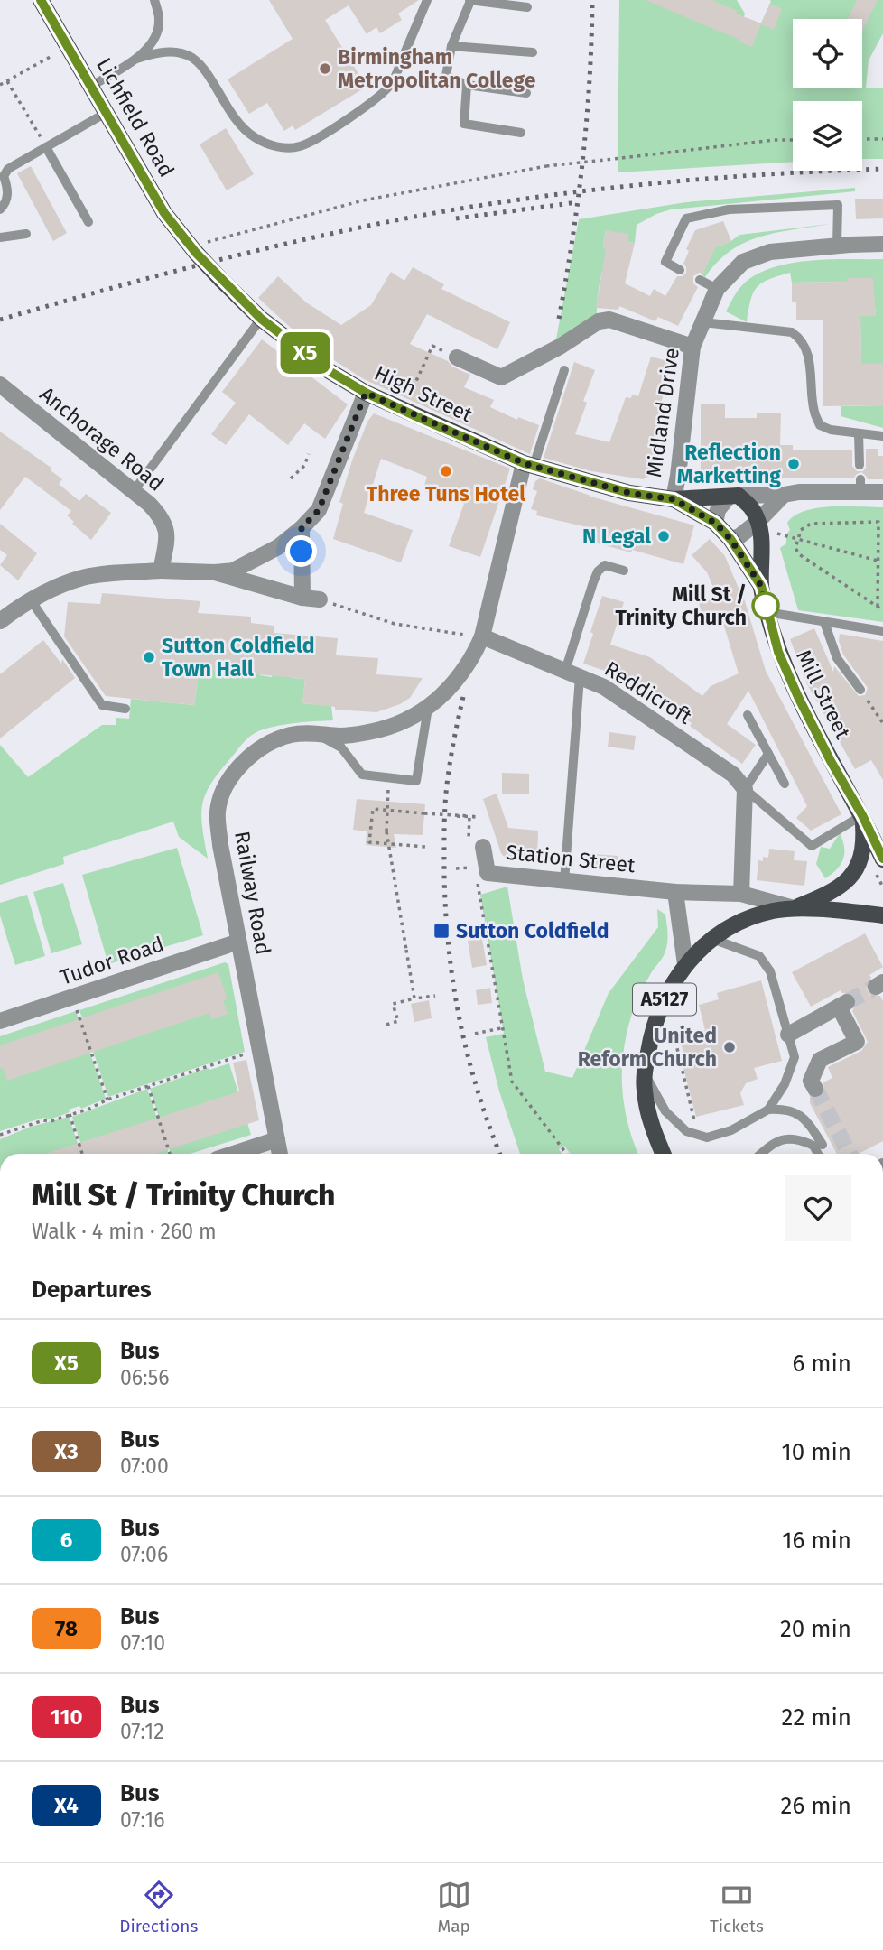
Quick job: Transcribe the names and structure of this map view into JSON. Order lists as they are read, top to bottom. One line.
{"streets":{"main road":["Lichfield Road","High Street","Mill Street","A5127"],"street":["Midland Drive","Anchorage Road","Reddicroft","Station Street","Railway Road","Tudor Road"]},"crossings":[["Lichfield Road","High Street"],["High Street","Midland Drive"],["High Street","Mill Street"],["High Street","Railway Road"],["Reddicroft","Railway Road"],["Mill Street","Station Street"],["Mill Street","A5127"],["Station Street","A5127"],["Railway Road","Tudor Road"]],"places":{"other":["Birmingham Metropolitan College","Reflection Marketting","Three Tuns Hotel","N Legal","Mill St / Trinity Church","Sutton Coldfield Town Hall","United Reform Church"],"transit":["Sutton Coldfield"]},"lines":["bus line X5"],"page":{"on_map":"X5","heading":[["Mill St / Trinity Church","Walk · 4 min · 260 m"],"Departures"],"list":[{"mark":"X5","name":"Bus","note":"06:56","value":"6 min"},{"mark":"X3","name":"Bus","note":"07:00","value":"10 min"},{"mark":"6","name":"Bus","note":"07:06","value":"16 min"},{"mark":"78","name":"Bus","note":"07:10","value":"20 min"},{"mark":"110","name":"Bus","note":"07:12","value":"22 min"},{"mark":"X4","name":"Bus","note":"07:16","value":"26 min"}],"tabs":["Directions","Map","Tickets"]}}
